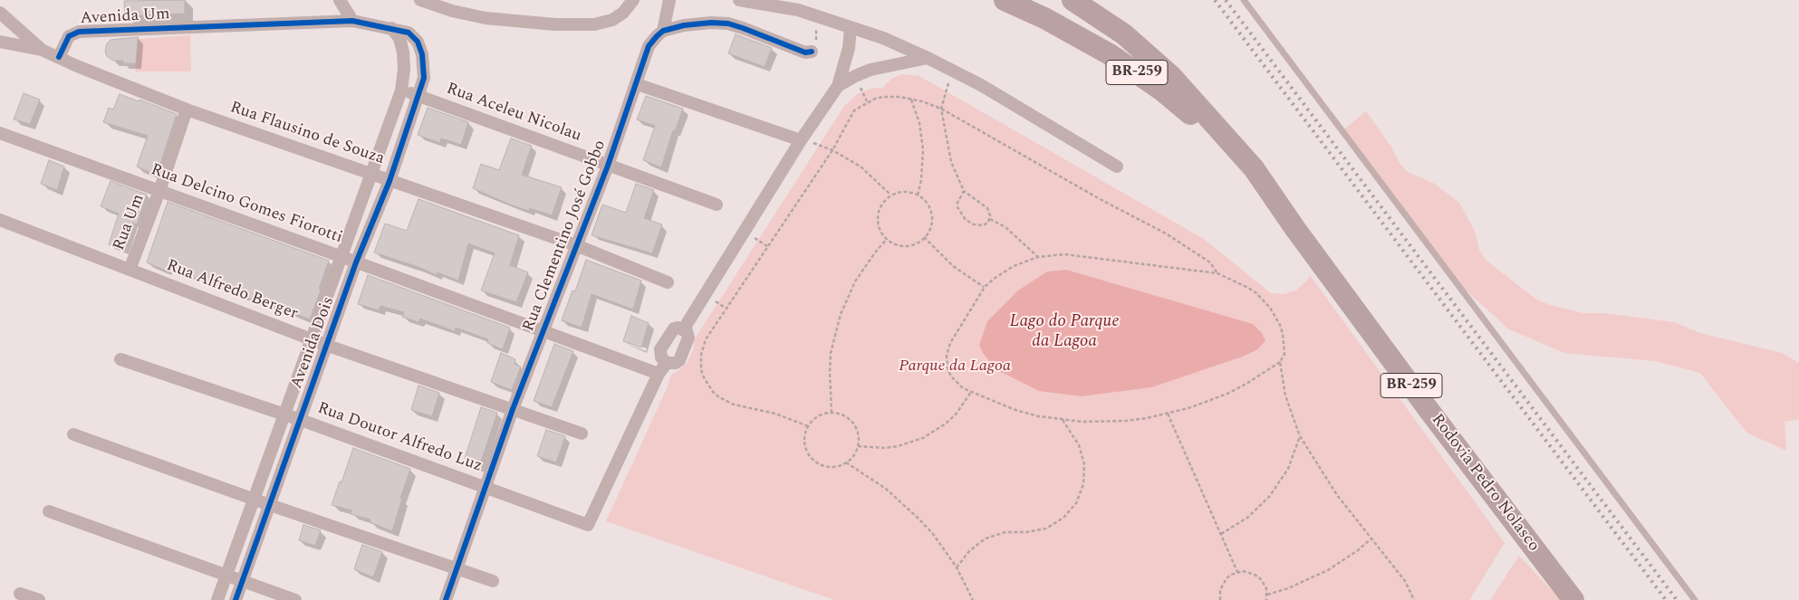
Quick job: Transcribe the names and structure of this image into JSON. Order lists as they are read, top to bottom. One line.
{"streets":{"highway":["BR-259","Rodovia Pedro Nolasco"],"street":["Avenida Um","Rua Aceleu Nicolau","Rua Flausino de Souza","Rua Delcino Gomes Fiorotti","Rua Um","Rua Clementino José Gobbo","Rua Alfredo Berger","Avenida Dois","Rua Doutor Alfredo Luz"]},"crossings":[["Avenida Um","Rua Aceleu Nicolau"],["Avenida Um","Rua Flausino de Souza"],["Avenida Um","Avenida Dois"],["Rua Aceleu Nicolau","Rua Clementino José Gobbo"],["Rua Aceleu Nicolau","Avenida Dois"],["Rua Flausino de Souza","Rua Um"],["Rua Flausino de Souza","Rua Clementino José Gobbo"],["Rua Flausino de Souza","Avenida Dois"],["Rua Delcino Gomes Fiorotti","Rua Um"],["Rua Delcino Gomes Fiorotti","Rua Clementino José Gobbo"],["Rua Delcino Gomes Fiorotti","Avenida Dois"],["Rua Delcino Gomes Fiorotti","Rua Doutor Alfredo Luz"],["Rua Um","Rua Alfredo Berger"],["Rua Clementino José Gobbo","Rua Alfredo Berger"],["Rua Clementino José Gobbo","Rua Doutor Alfredo Luz"],["Rua Alfredo Berger","Avenida Dois"],["Avenida Dois","Rua Doutor Alfredo Luz"]],"water":["Lago do Parque da Lagoa"],"parks":["Parque da Lagoa"]}
